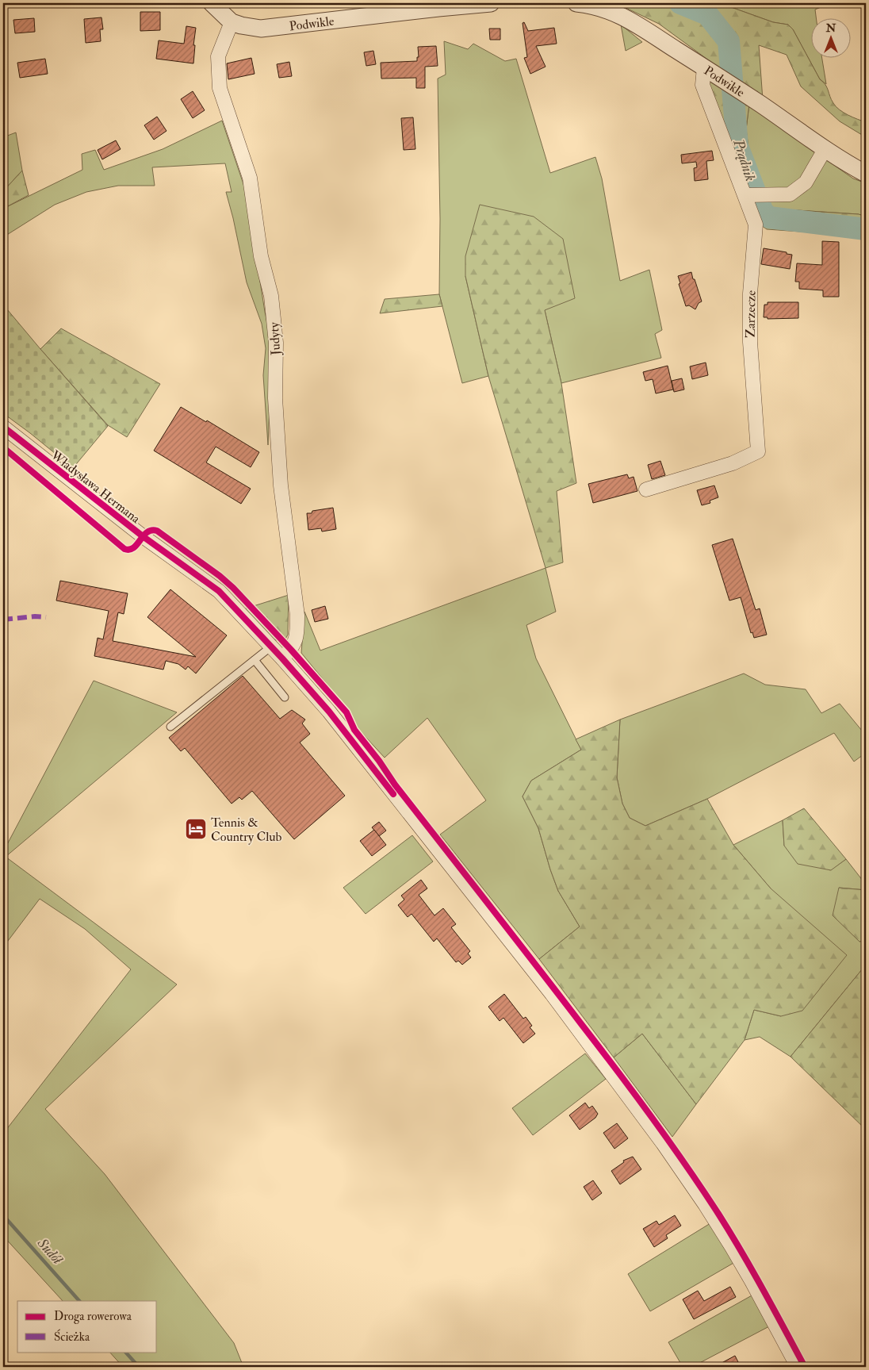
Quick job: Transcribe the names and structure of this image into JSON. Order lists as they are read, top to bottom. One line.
{"streets":{"street":["Podwikle","Zarzecze","Judyty","Władysława Hermana"]},"crossings":[["Podwikle","Zarzecze"],["Podwikle","Judyty"],["Judyty","Władysława Hermana"]],"water":["Prądnik","Sudół"],"places":{"hotel":["Tennis & Country Club"]},"legend":["Droga rowerowa","Ścieżka"],"north":"top"}
